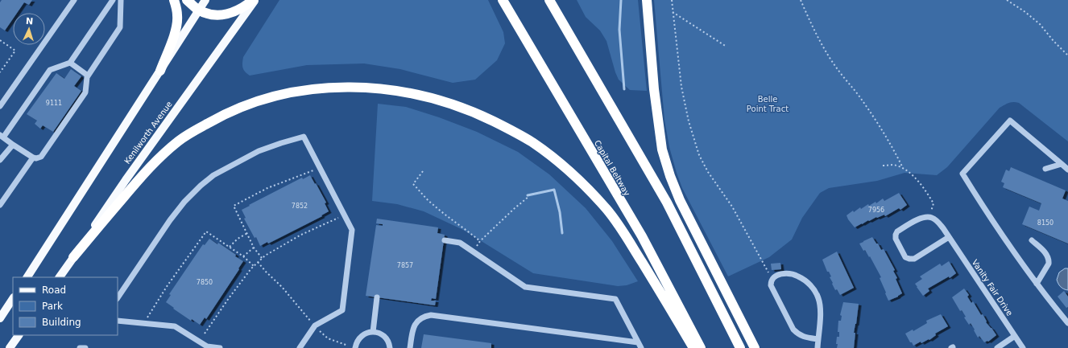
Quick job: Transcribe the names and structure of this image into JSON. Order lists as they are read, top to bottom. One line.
{"streets":{"highway":["Capital Beltway"],"main road":["Kenilworth Avenue"],"street":["Vanity Fair Drive"]},"parks":["Belle Point Tract"],"house_numbers":["9111","7852","7956","8150","7857","7850"],"legend":["Road","Park","Building"],"north":"top"}
